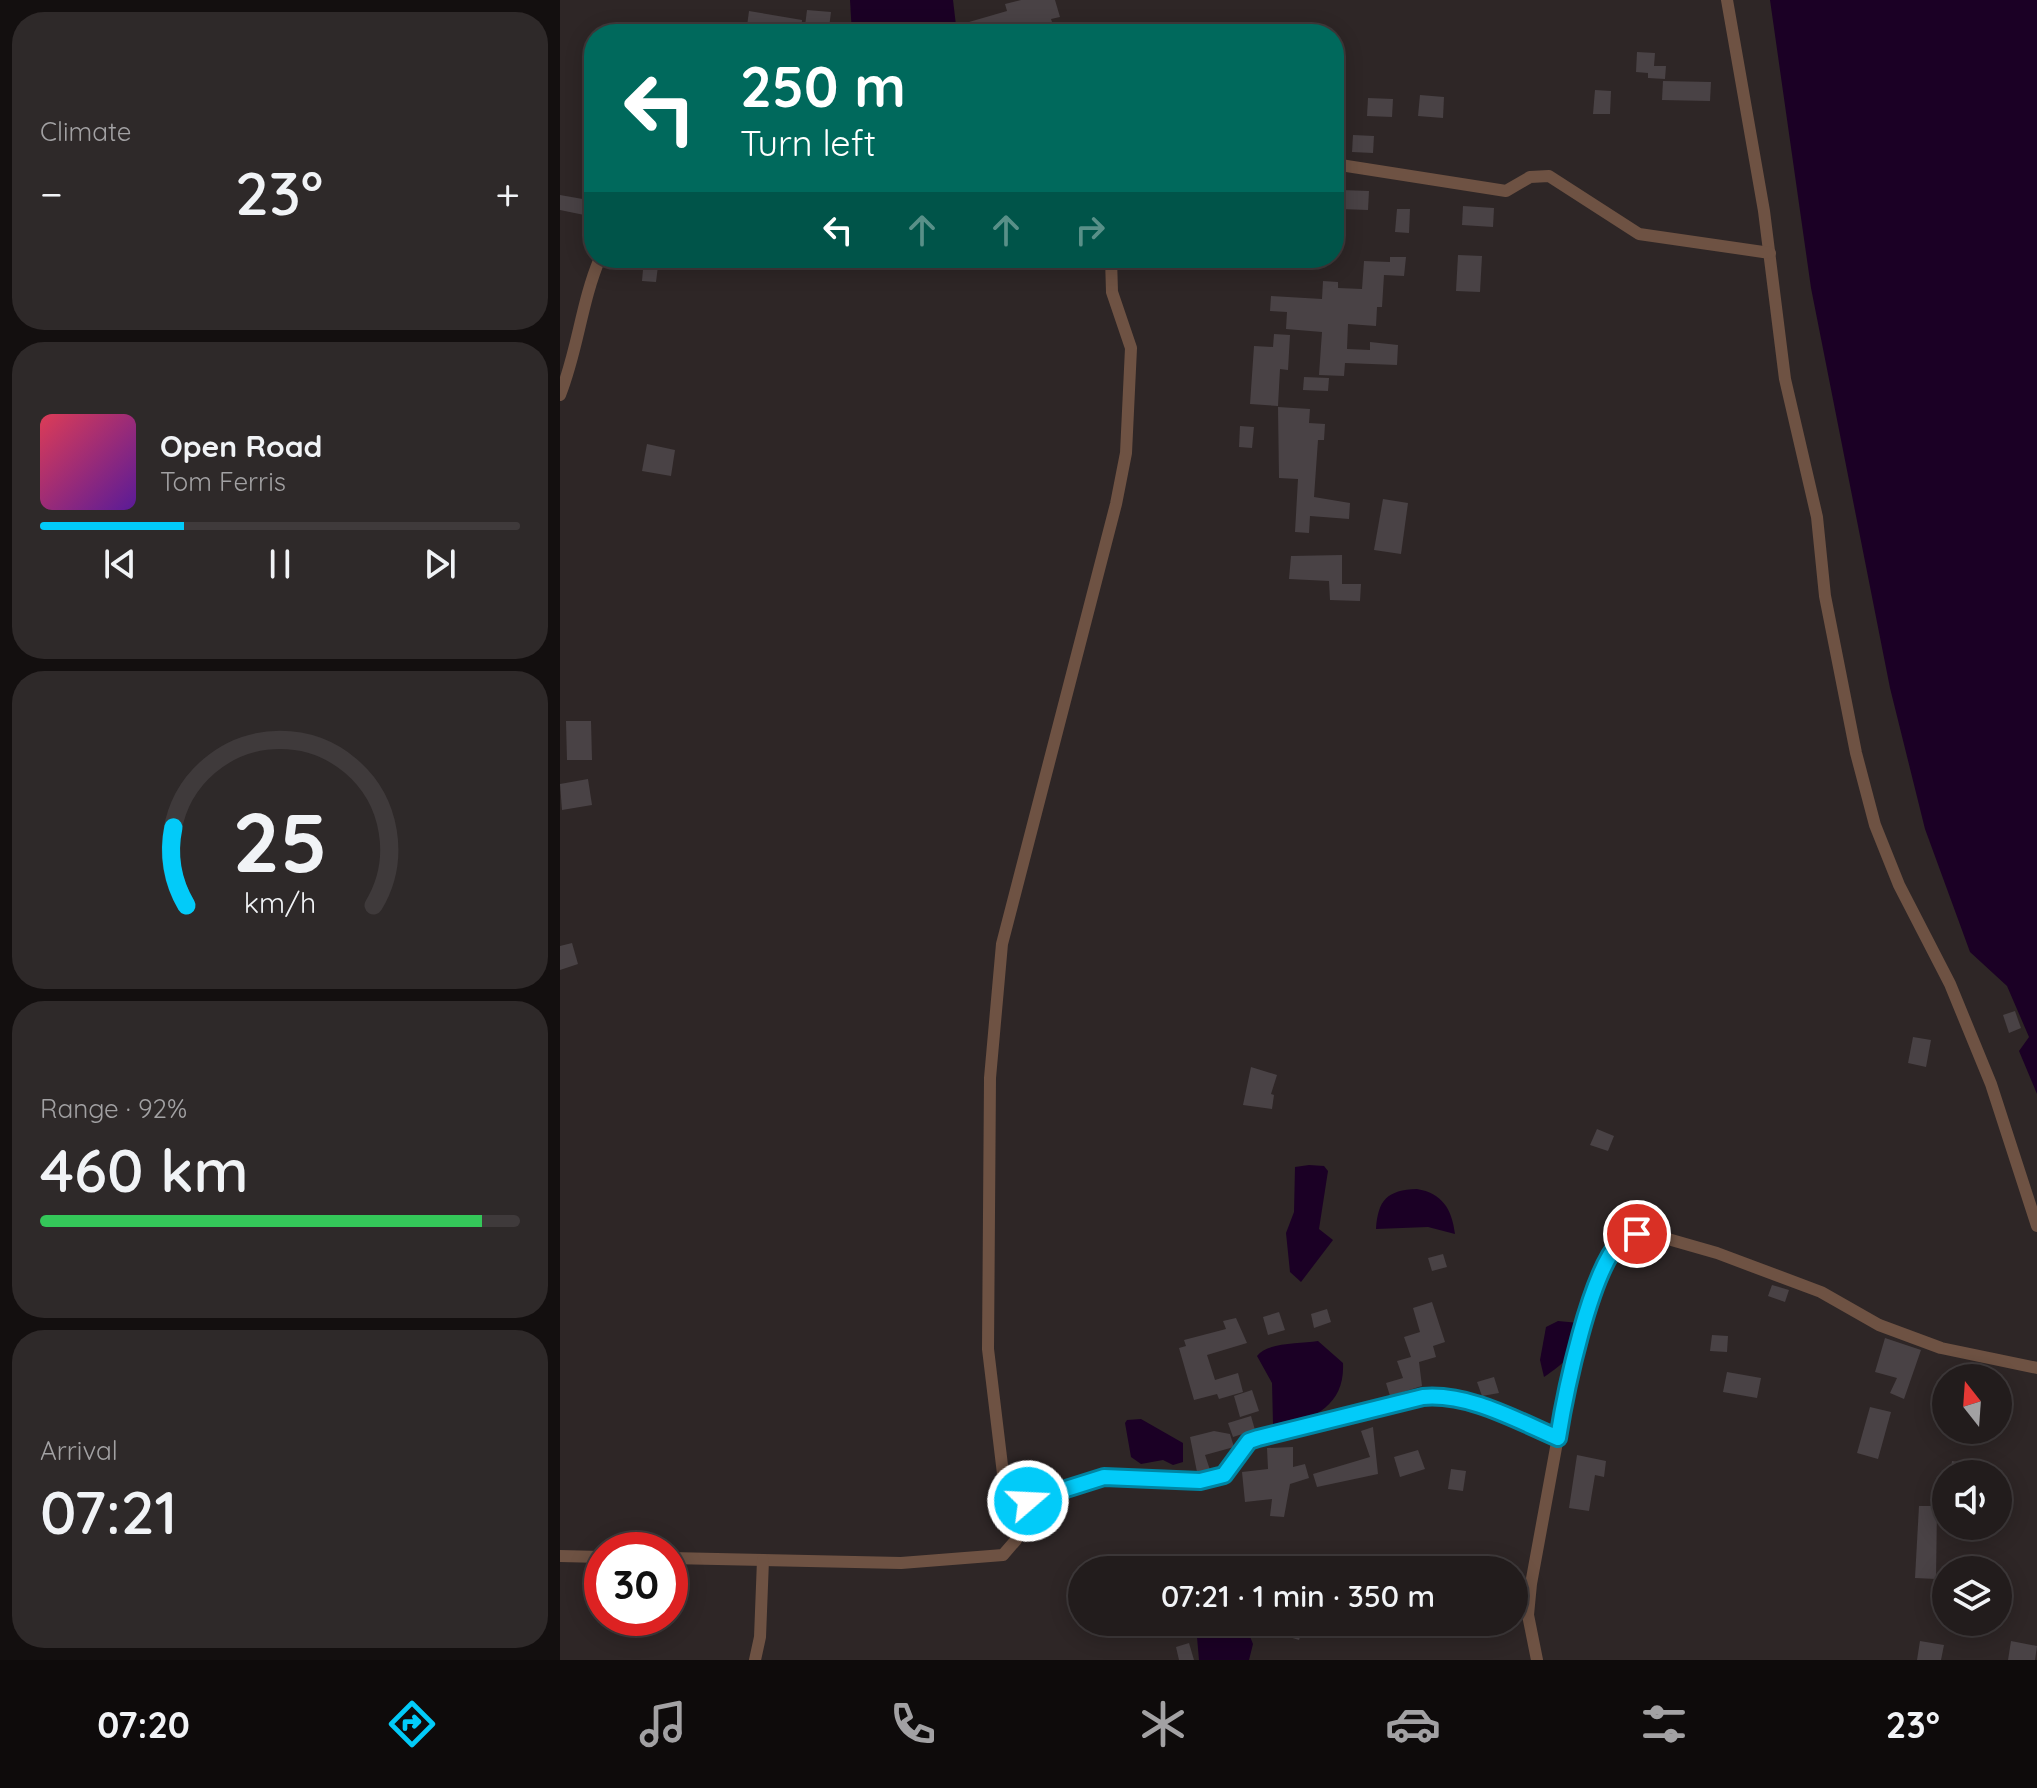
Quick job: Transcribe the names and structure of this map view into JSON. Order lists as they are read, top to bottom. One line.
{"north":"top","page":{"tile":["Climate",["Range · 92%","460 km"],["Arrival","07:21"]],"turn":["250 m","Turn left"],"heat":["−","23°","+"],"song":["Open Road","Tom Ferris"],"limit":"30","trip":"07:21 · 1 min · 350 m","tabs":["07:20","23°"],"gauge":["25","km/h"]}}
